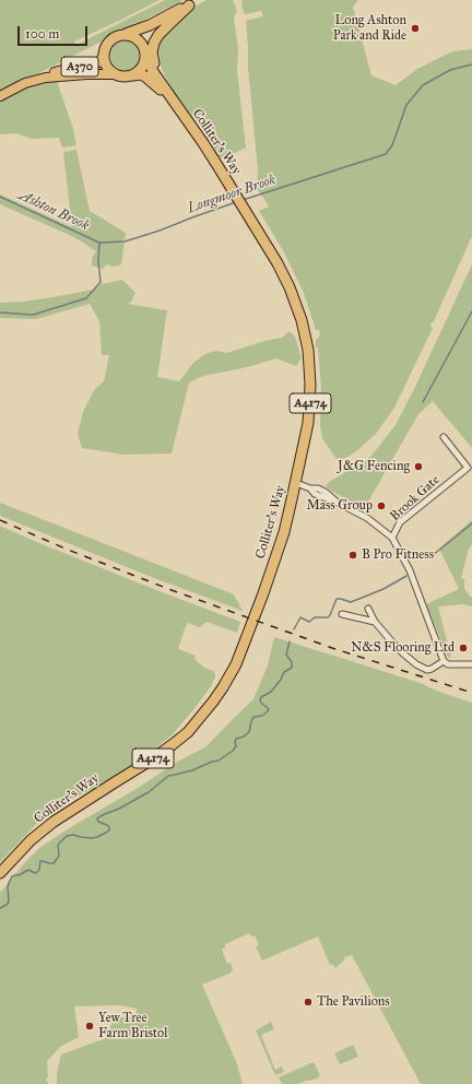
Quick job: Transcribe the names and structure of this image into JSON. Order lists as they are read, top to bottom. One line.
{"streets":{"highway":["Colliter's Way","A4174"],"main road":["A370"],"street":["Brook Gate"]},"crossings":[["A370","Colliter's Way"],["Colliter's Way","A4174"]],"water":["Longmoor Brook","Ashton Brook"],"places":["Long Ashton Park and Ride","J&G Fencing","Mass Group","B Pro Fitness","N&S Flooring Ltd","The Pavilions","Yew Tree Farm Bristol"],"scale_bar":"100 m"}
